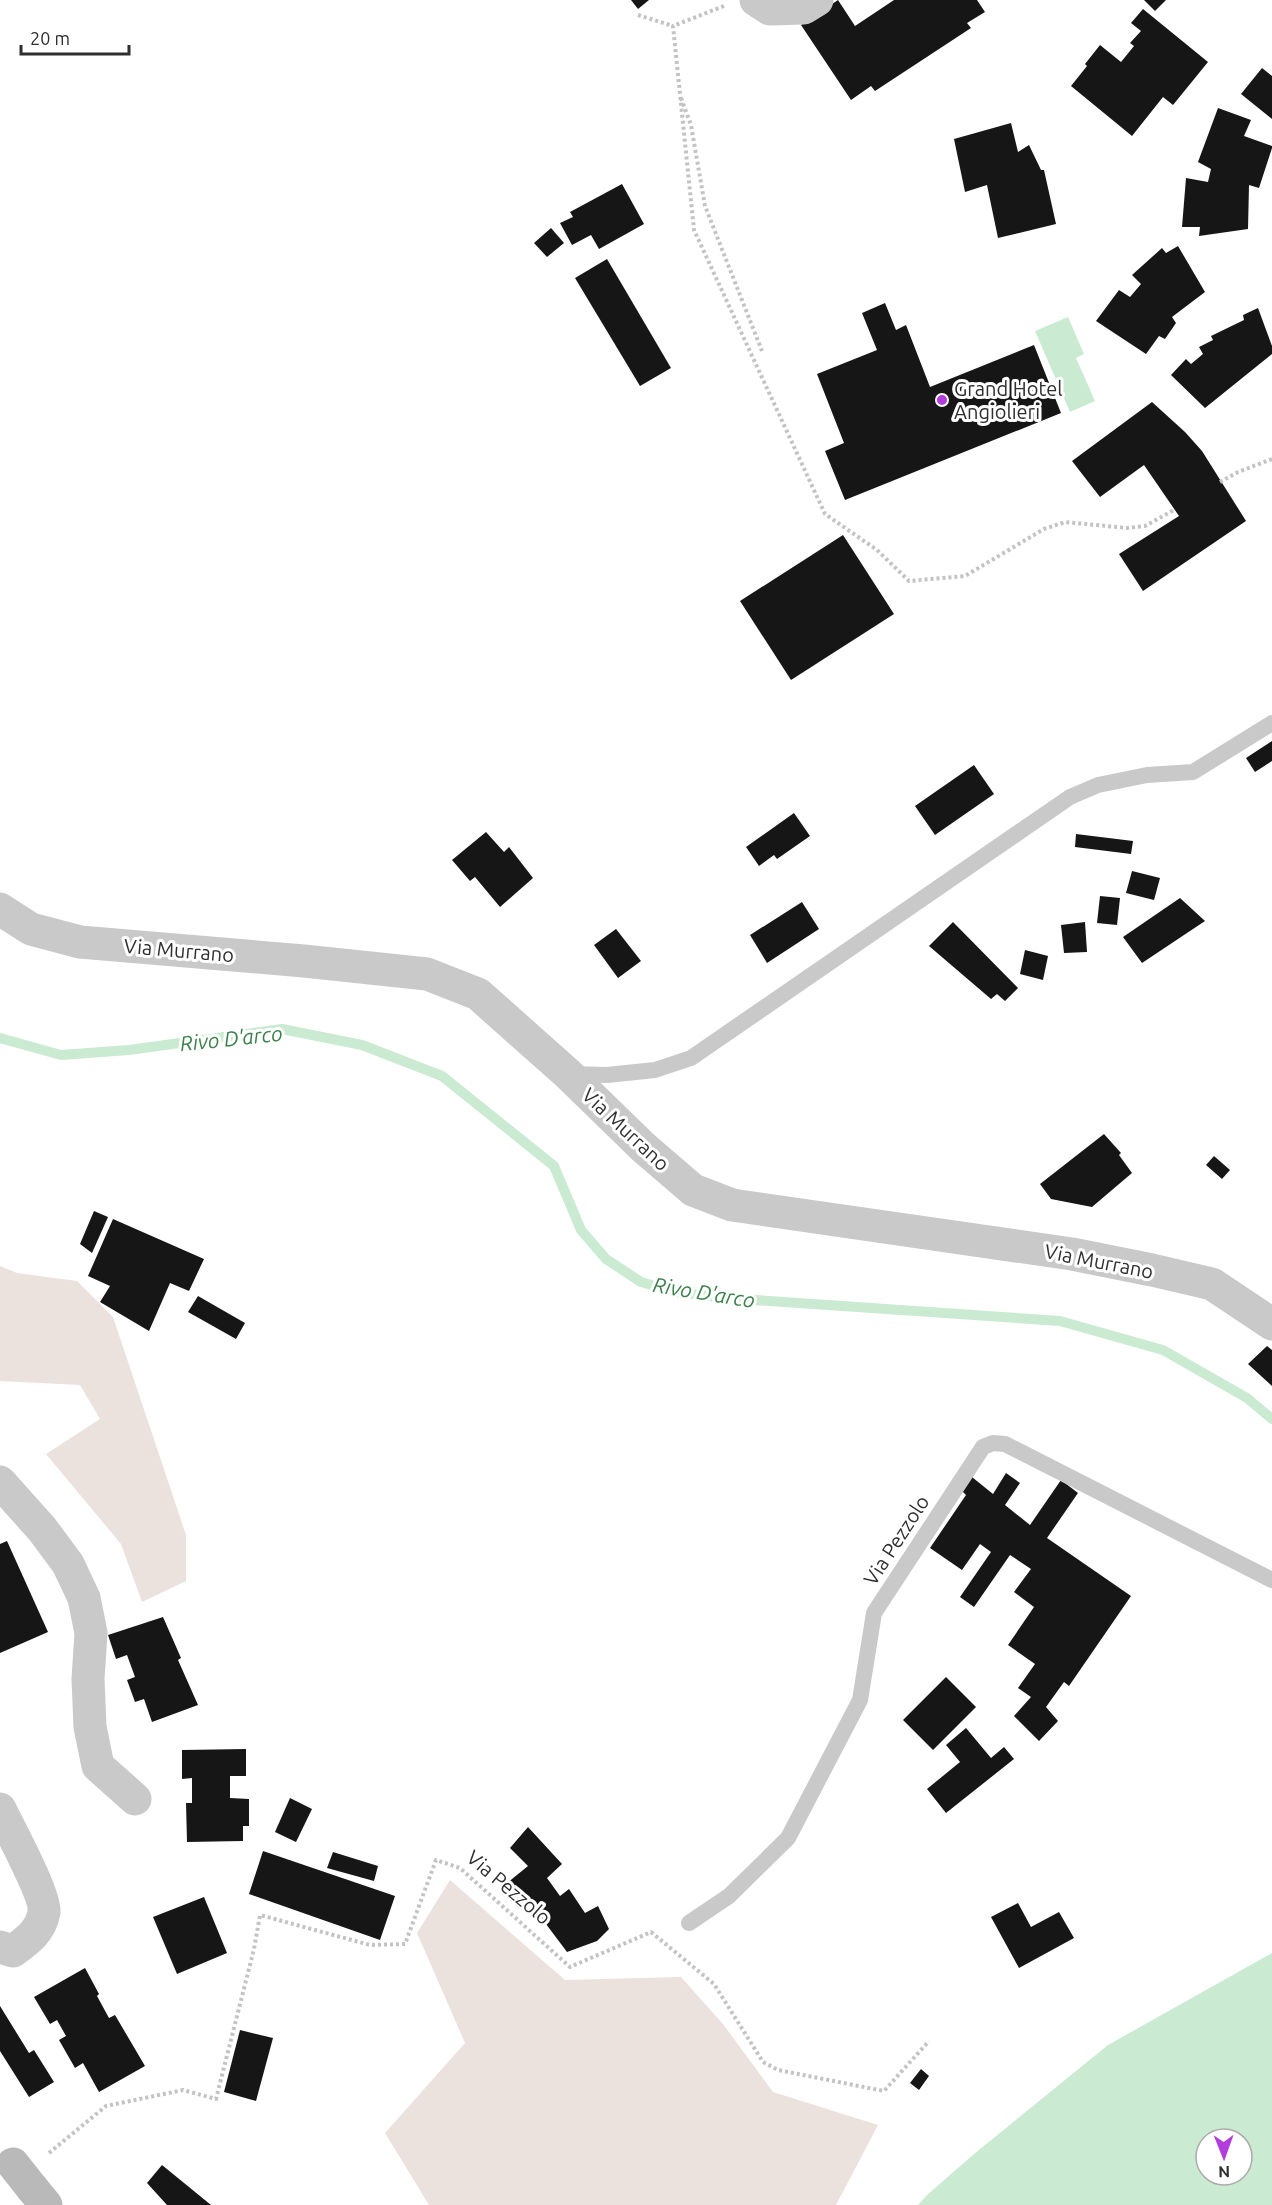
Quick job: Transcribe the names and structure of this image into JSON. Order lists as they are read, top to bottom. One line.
{"streets":{"street":["Via Murrano"],"lane":["Via Pezzolo"]},"water":["Rivo D'arco"],"places":["Grand Hotel Angiolieri"],"scale_bar":"20 m","north":"bottom"}
